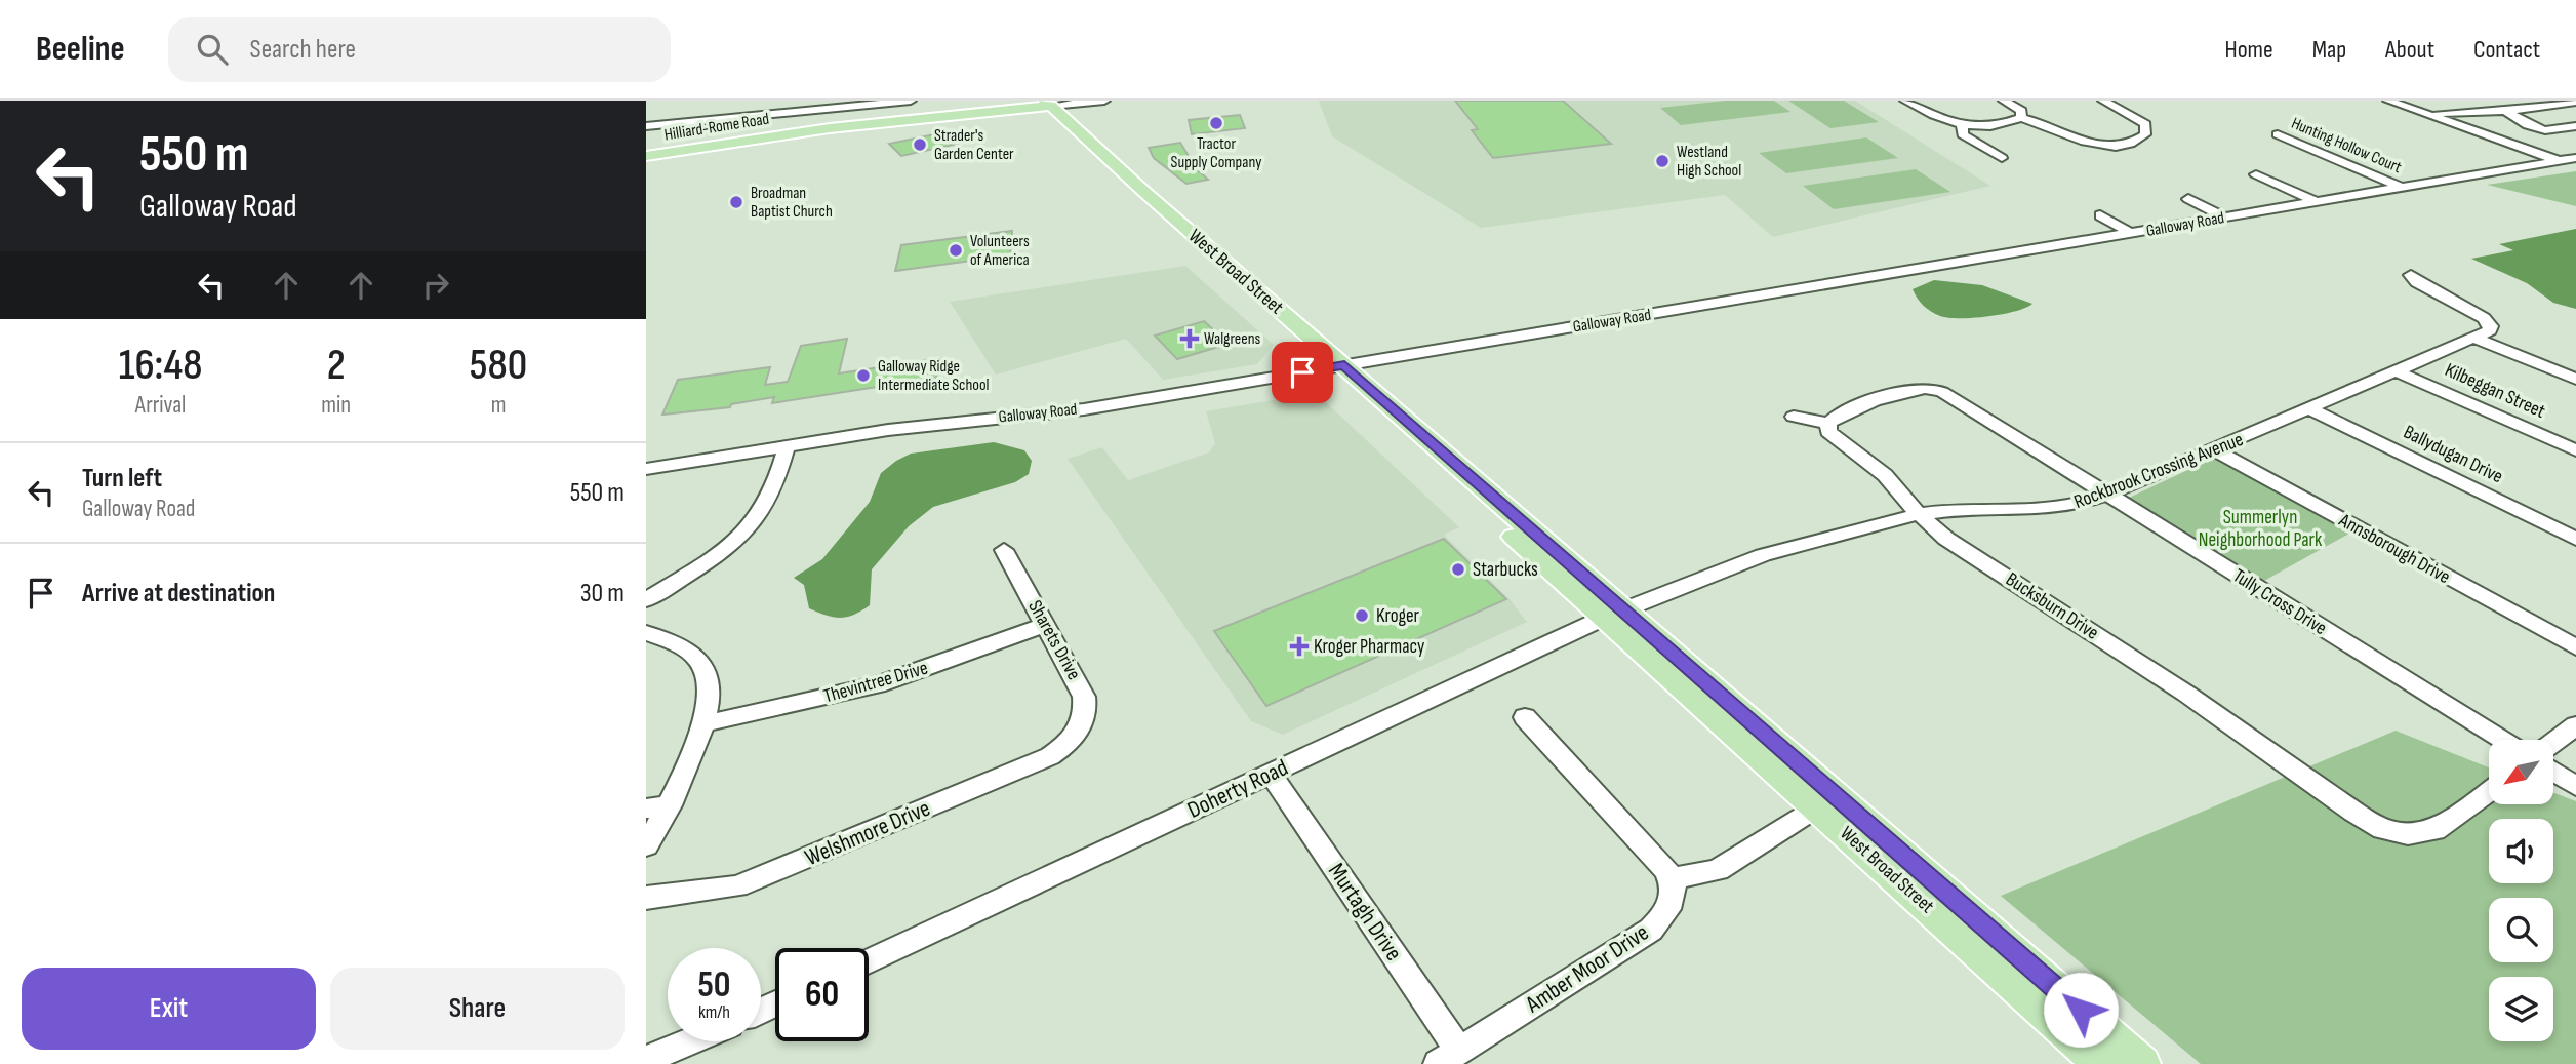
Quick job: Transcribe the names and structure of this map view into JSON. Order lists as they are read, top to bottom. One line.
{"streets":{"main road":["Hilliard-Rome Road","West Broad Street"],"street":["Hunting Hollow Court","Galloway Road","Kilbeggan Street","Ballydugan Drive","Rockbrook Crossing Avenue","Annsborough Drive","Tully Cross Drive","Bucksburn Drive","Sharets Drive","Thevintree Drive","Doherty Road","Welshmore Drive","Murtagh Drive","Amber Moor Drive"]},"crossings":[["Hilliard-Rome Road","West Broad Street"],["Hunting Hollow Court","Galloway Road"],["Galloway Road","West Broad Street"],["West Broad Street","Rockbrook Crossing Avenue"],["West Broad Street","Doherty Road"],["Kilbeggan Street","Rockbrook Crossing Avenue"],["Ballydugan Drive","Rockbrook Crossing Avenue"],["Rockbrook Crossing Avenue","Annsborough Drive"],["Rockbrook Crossing Avenue","Tully Cross Drive"],["Rockbrook Crossing Avenue","Bucksburn Drive"],["Rockbrook Crossing Avenue","Doherty Road"],["Tully Cross Drive","Bucksburn Drive"],["Sharets Drive","Thevintree Drive"],["Sharets Drive","Welshmore Drive"],["Doherty Road","Murtagh Drive"],["Murtagh Drive","Amber Moor Drive"]],"parks":["Summerlyn Neighborhood Park"],"places":{"other":["Tractor Supply Company","Strader's Garden Center","Westland High School","Broadman Baptist Church","Volunteers of America","Galloway Ridge Intermediate School","Starbucks","Kroger"],"health":["Walgreens","Kroger Pharmacy"]},"north":"bottom left","page":{"header":"Beeline","search":"Search here","nav":["Home","Map","About","Contact"],"turn":["550 m","Galloway Road"],"eta":["16:48","Arrival","2","min","580","m"],"list":[{"name":"Turn left","note":"Galloway Road","value":"550 m"},{"name":"Arrive at destination","value":"30 m"}],"speed":"50 km/h","limit":"60","buttons":["Exit","Share"]}}
